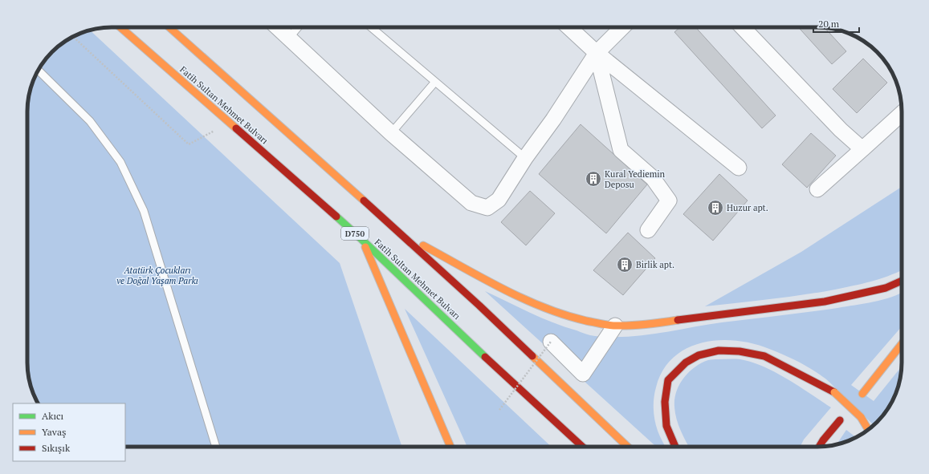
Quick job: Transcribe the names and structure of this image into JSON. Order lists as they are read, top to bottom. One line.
{"streets":{"main road":["Fatih Sultan Mehmet Bulvarı","D750"]},"parks":["Atatürk Çocukları ve Doğal Yaşam Parkı"],"places":{"building":["Kural Yediemin Deposu","Huzur apt.","Birlik apt."]},"legend":["Akıcı","Yavaş","Sıkışık"],"scale_bar":"20 m"}
